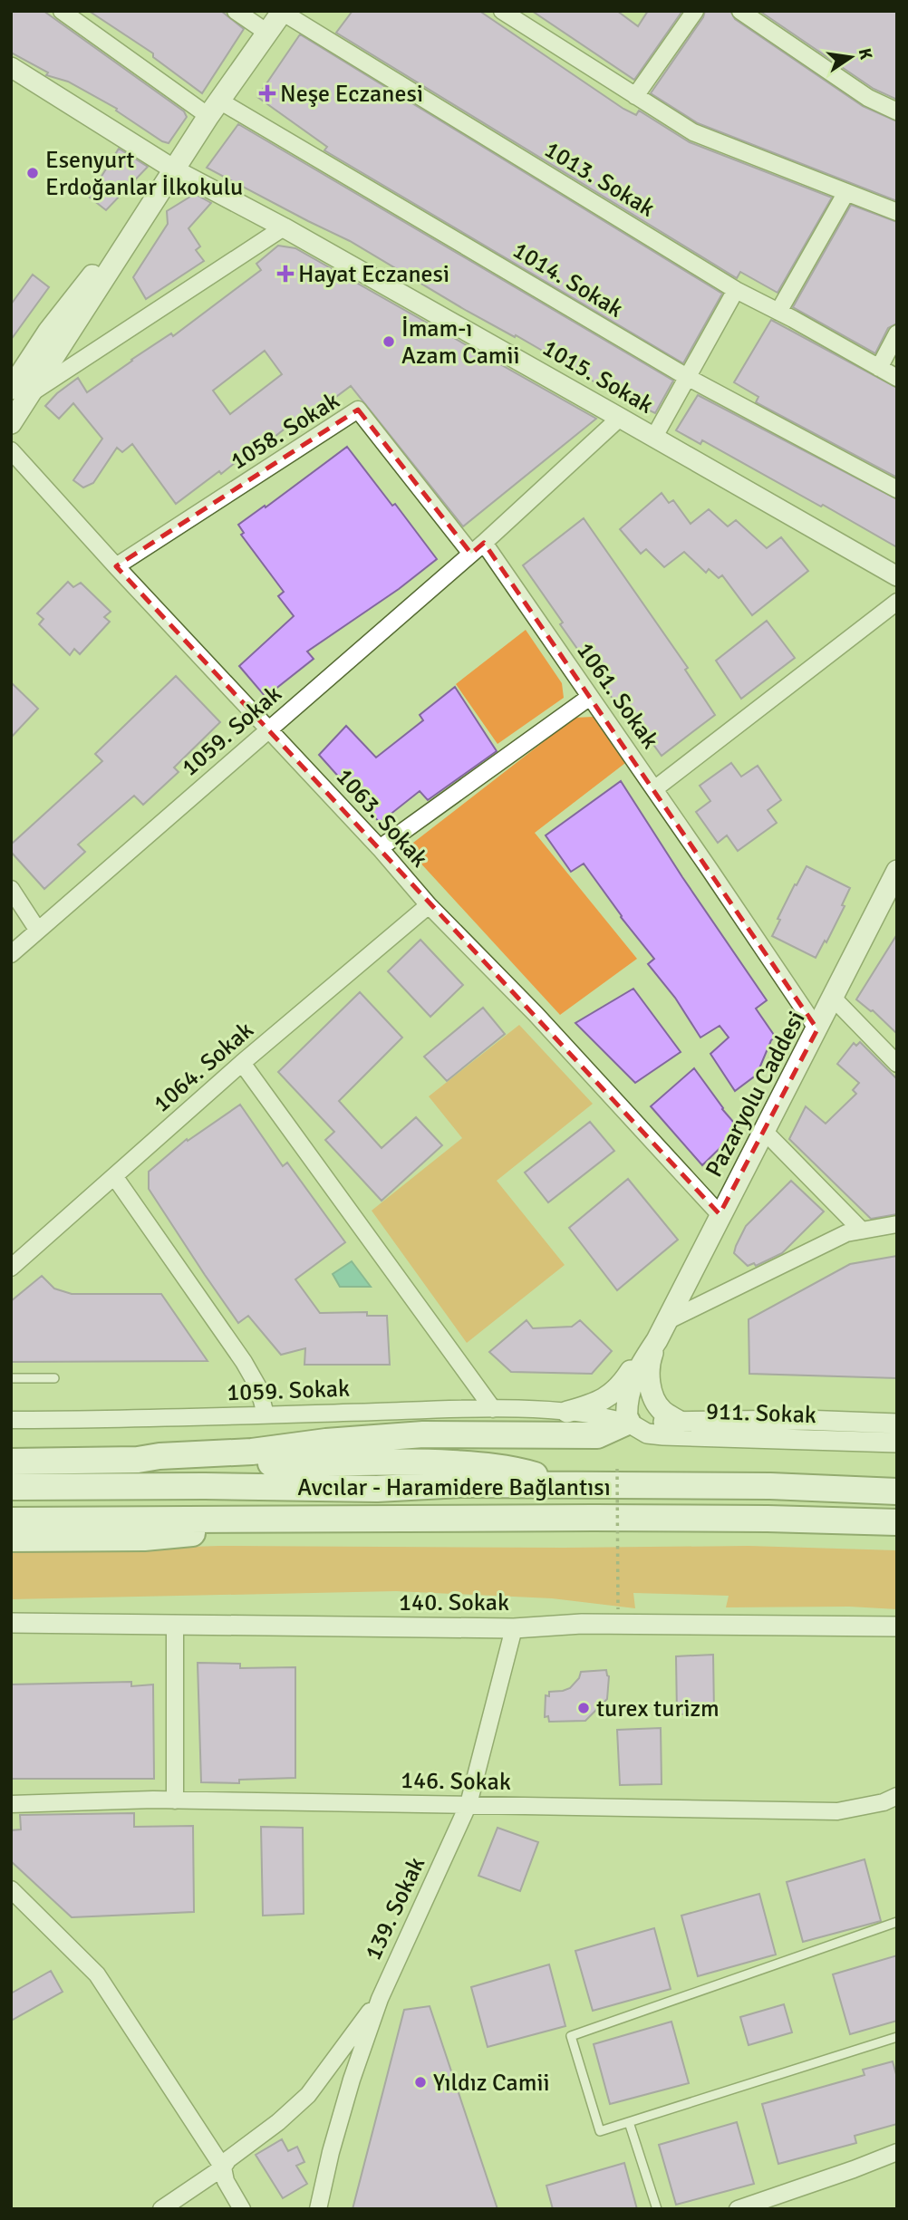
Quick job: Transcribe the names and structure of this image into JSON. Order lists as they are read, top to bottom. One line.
{"streets":{"highway":["Avcılar - Haramidere Bağlantısı"],"main road":["Pazaryolu Caddesi"],"street":["1013. Sokak","1014. Sokak","1015. Sokak","1058. Sokak","1061. Sokak","1059. Sokak","1063. Sokak","1064. Sokak","911. Sokak","140. Sokak","146. Sokak","139. Sokak"]},"crossings":[["1058. Sokak","1061. Sokak"],["1058. Sokak","1059. Sokak"],["1058. Sokak","1063. Sokak"],["1061. Sokak","1059. Sokak"],["1061. Sokak","Pazaryolu Caddesi"],["1059. Sokak","1063. Sokak"],["1059. Sokak","911. Sokak"],["1063. Sokak","1064. Sokak"],["1063. Sokak","Pazaryolu Caddesi"],["140. Sokak","139. Sokak"],["146. Sokak","139. Sokak"]],"places":{"health":["Neşe Eczanesi","Hayat Eczanesi"],"other":["Esenyurt Erdoğanlar İlkokulu","İmam-ı Azam Camii","turex turizm","Yıldız Camii"]},"north":"right"}
